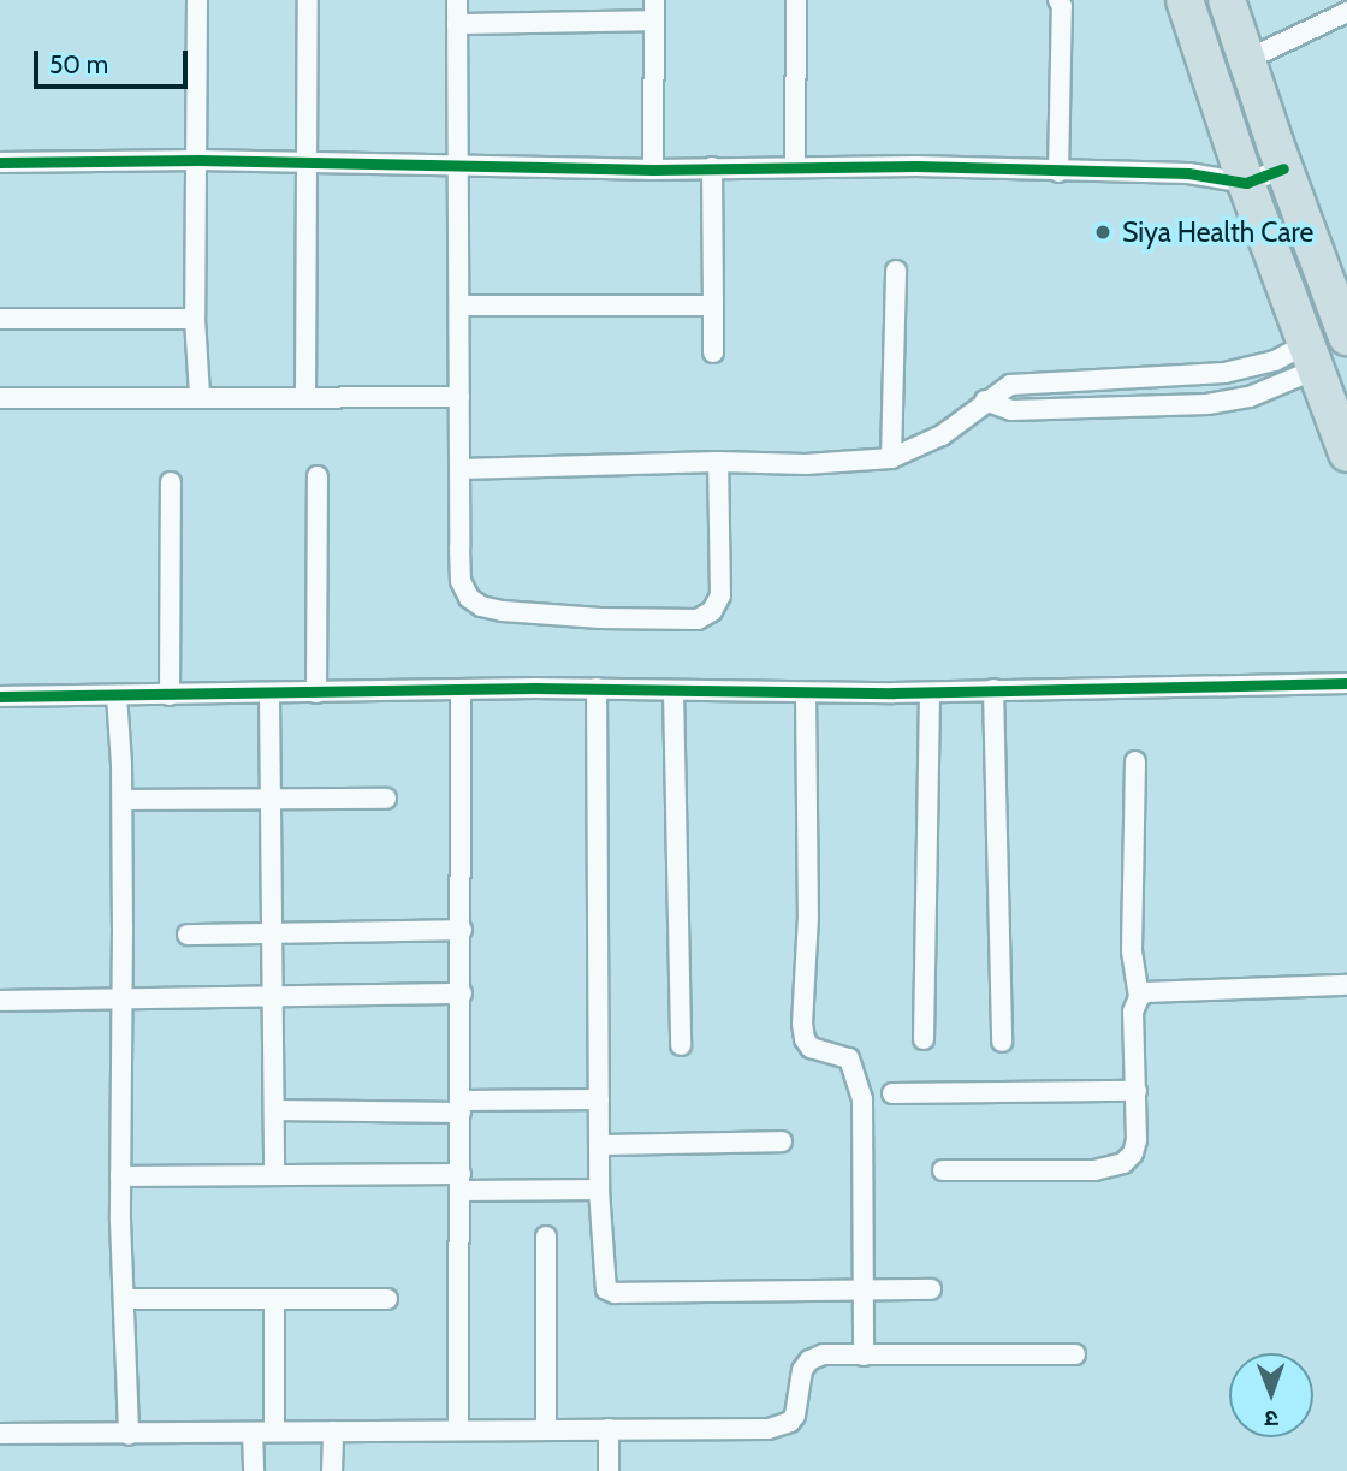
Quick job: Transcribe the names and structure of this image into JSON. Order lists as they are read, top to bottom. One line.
{"places":["Siya Health Care"],"scale_bar":"50 m","north":"bottom"}
